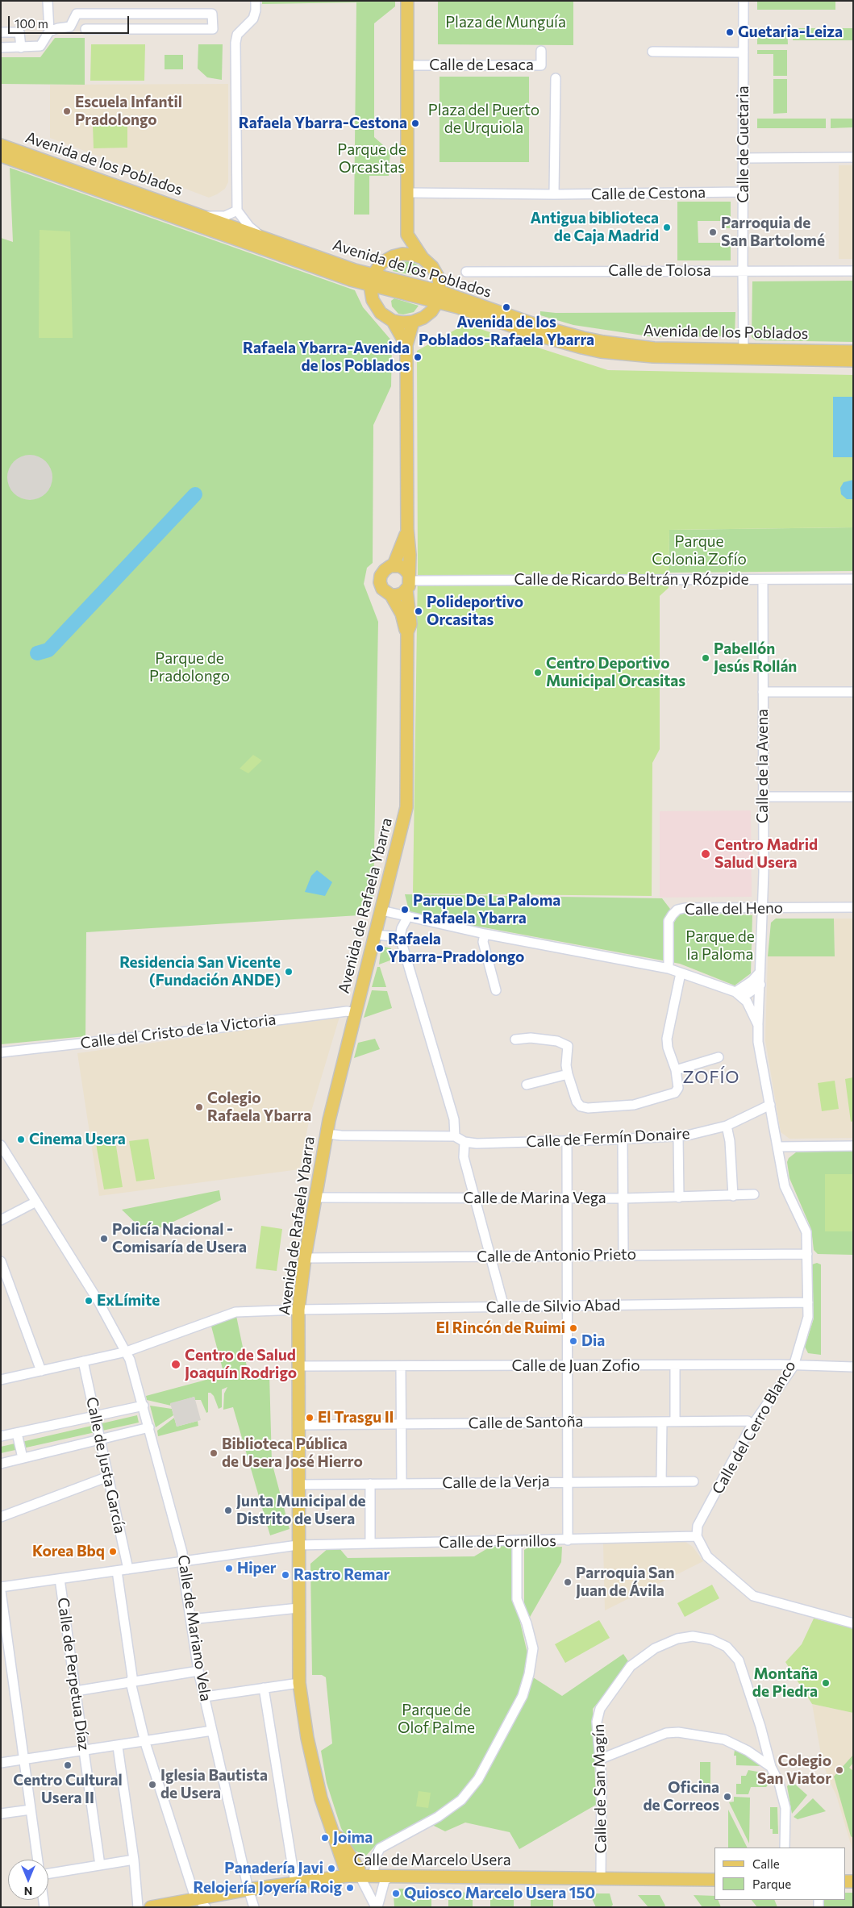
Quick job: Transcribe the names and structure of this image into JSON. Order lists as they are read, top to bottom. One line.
{"streets":{"main road":["Avenida de los Poblados","Avenida de Rafaela Ybarra","Calle de Marcelo Usera"],"street":["Calle de Lesaca","Calle de Guetaria","Calle de Cestona","Calle de Tolosa","Calle de Ricardo Beltrán y Rózpide","Calle de la Avena","Calle del Heno","Calle del Cristo de la Victoria","Calle de Fermín Donaire","Calle de Marina Vega","Calle de Antonio Prieto","Calle de Silvio Abad","Calle de Juan Zofio","Calle de Santoña","Calle del Cerro Blanco","Calle de Justa García","Calle de la Verja","Calle de Fornillos","Calle de Mariano Vela","Calle de Perpetua Díaz","Calle de San Magín"]},"crossings":[["Calle de Guetaria","Avenida de los Poblados"],["Calle de Guetaria","Calle de Cestona"],["Calle de Guetaria","Calle de Tolosa"],["Avenida de los Poblados","Avenida de Rafaela Ybarra"],["Calle de Ricardo Beltrán y Rózpide","Calle de la Avena"],["Calle de Ricardo Beltrán y Rózpide","Avenida de Rafaela Ybarra"],["Calle de la Avena","Calle del Heno"],["Calle de la Avena","Calle de Fermín Donaire"],["Calle de la Avena","Calle del Cerro Blanco"],["Avenida de Rafaela Ybarra","Calle del Cristo de la Victoria"],["Avenida de Rafaela Ybarra","Calle de Marina Vega"],["Avenida de Rafaela Ybarra","Calle de Antonio Prieto"],["Avenida de Rafaela Ybarra","Calle de Silvio Abad"],["Avenida de Rafaela Ybarra","Calle de Juan Zofio"],["Avenida de Rafaela Ybarra","Calle de Santoña"],["Avenida de Rafaela Ybarra","Calle de la Verja"],["Avenida de Rafaela Ybarra","Calle de Fornillos"],["Avenida de Rafaela Ybarra","Calle de Marcelo Usera"],["Calle de Fermín Donaire","Calle del Cerro Blanco"],["Calle de Antonio Prieto","Calle del Cerro Blanco"],["Calle de Silvio Abad","Calle del Cerro Blanco"],["Calle de Silvio Abad","Calle de Justa García"],["Calle de Silvio Abad","Calle de Mariano Vela"],["Calle de Juan Zofio","Calle del Cerro Blanco"],["Calle de Santoña","Calle del Cerro Blanco"],["Calle del Cerro Blanco","Calle de Fornillos"],["Calle de Justa García","Calle de Fornillos"],["Calle de Fornillos","Calle de Mariano Vela"],["Calle de Fornillos","Calle de Perpetua Díaz"],["Calle de Mariano Vela","Calle de Marcelo Usera"],["Calle de San Magín","Calle de Marcelo Usera"]],"districts":["ZOFÍO"],"parks":["Plaza de Munguía","Plaza del Puerto de Urquiola","Parque de Orcasitas","Parque Colonia Zofío","Parque de Pradolongo","Parque de la Paloma","Parque de Olof Palme"],"places":["Guetaria-Leiza","Escuela Infantil Pradolongo","Rafaela Ybarra-Cestona","Antigua biblioteca de Caja Madrid","Parroquia de San Bartolomé","Avenida de los Poblados-Rafaela Ybarra","Rafaela Ybarra-Avenida de los Poblados","Polideportivo Orcasitas","Pabellón Jesús Rollán","Centro Deportivo Municipal Orcasitas","Centro Madrid Salud Usera","Parque De La Paloma - Rafaela Ybarra","Rafaela Ybarra-Pradolongo","Residencia San Vicente (Fundación ANDE)","Colegio Rafaela Ybarra","Cinema Usera","Policía Nacional - Comisaría de Usera","ExLímite","El Rincón de Ruimi","Dia","Centro de Salud Joaquín Rodrigo","El Trasgu II","Biblioteca Pública de Usera José Hierro","Junta Municipal de Distrito de Usera","Korea Bbq","Hiper","Rastro Remar","Parroquia San Juan de Ávila","Montaña de Piedra","Centro Cultural Usera II","Colegio San Viator","Iglesia Bautista de Usera","Oficina de Correos","Joima","Panadería Javi","Relojería Joyería Roig","Quiosco Marcelo Usera 150"],"legend":["Calle","Parque"],"scale_bar":"100 m","north":"bottom"}
